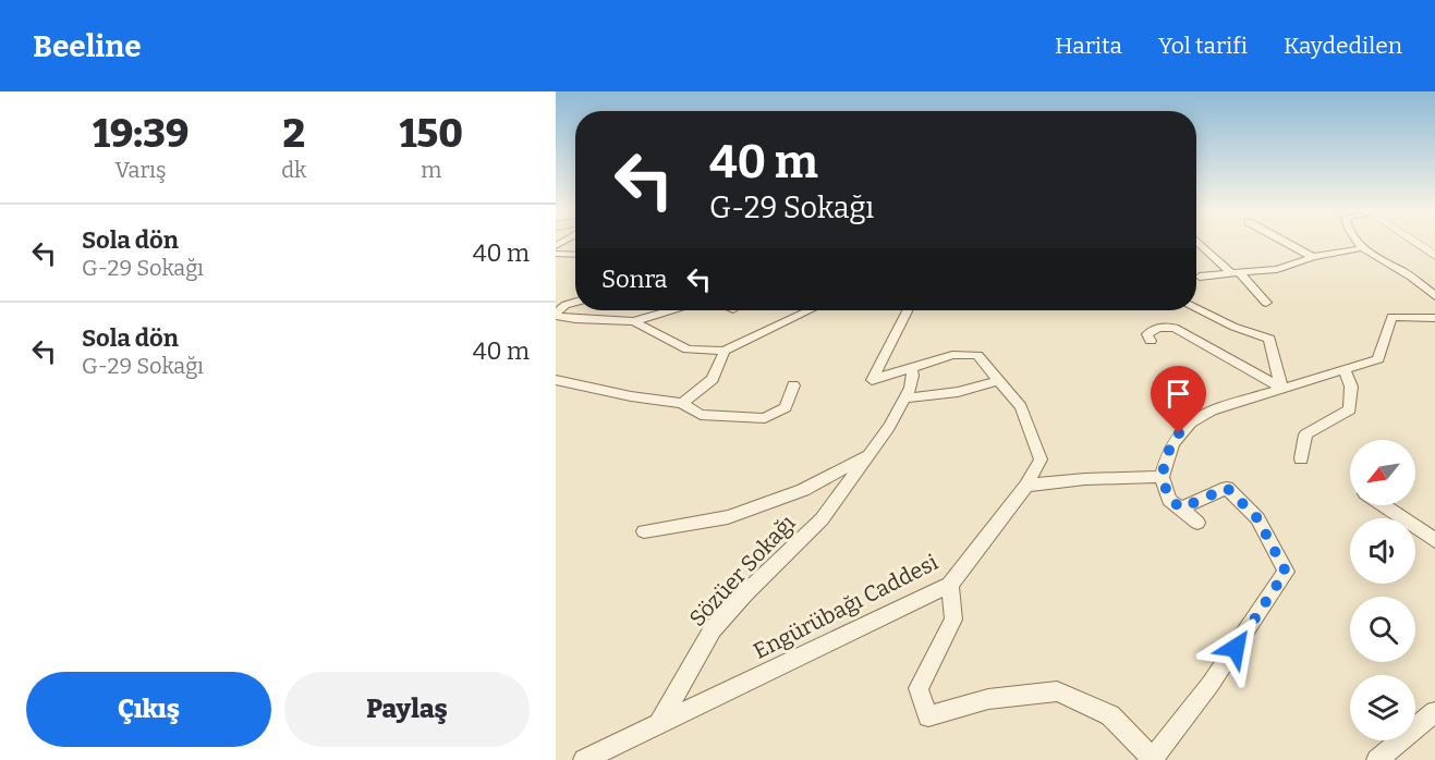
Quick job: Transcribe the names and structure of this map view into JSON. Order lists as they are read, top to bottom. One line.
{"streets":{"street":["Sözüer Sokağı","Engürübağı Caddesi"]},"crossings":[["Sözüer Sokağı","Engürübağı Caddesi"]],"north":"bottom left","page":{"header":"Beeline","nav":["Harita","Yol tarifi","Kaydedilen"],"eta":["19:39","Varış","2","dk","150","m"],"turn":["40 m","G-29 Sokağı"],"list":[{"name":"Sola dön","note":"G-29 Sokağı","value":"40 m"},{"name":"Sola dön","note":"G-29 Sokağı","value":"40 m"}],"then":"Sonra","buttons":["Çıkış","Paylaş"]}}
